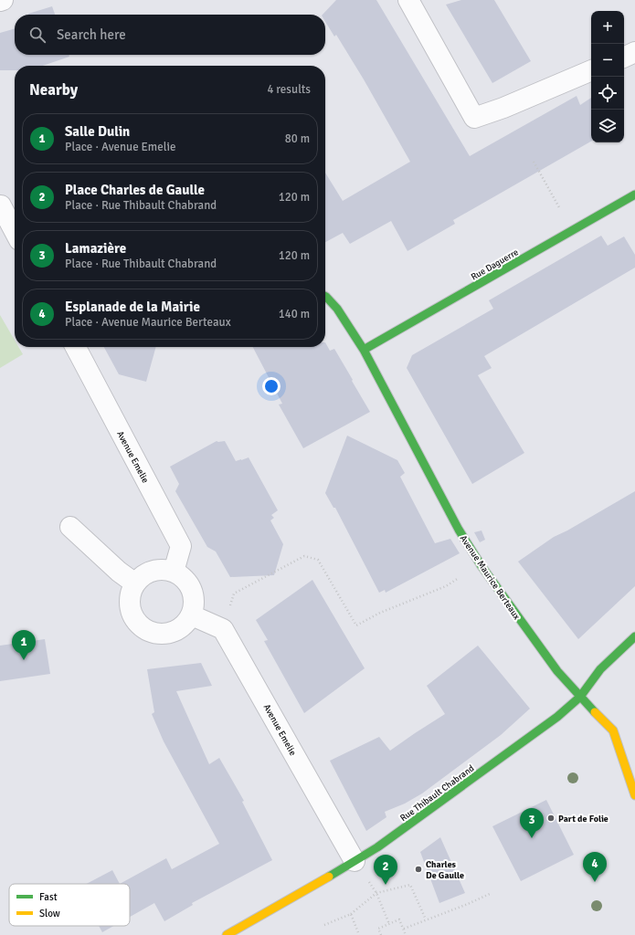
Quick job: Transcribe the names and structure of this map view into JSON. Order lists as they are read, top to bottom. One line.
{"streets":{"street":["Rue Daguerre","Avenue Emelie","Avenue Maurice Berteaux","Rue Thibault Chabrand"]},"crossings":[["Rue Daguerre","Avenue Maurice Berteaux"],["Avenue Emelie","Rue Thibault Chabrand"],["Avenue Maurice Berteaux","Rue Thibault Chabrand"]],"places":["Part de Folie","Charles De Gaulle"],"legend":["Fast","Slow"],"page":{"map_buttons":["+","−"],"search":"Search here","heading":["Nearby","4 results"],"list":[{"mark":"1","name":"Salle Dulin","note":"Place · Avenue Emelie","value":"80 m"},{"mark":"2","name":"Place Charles de Gaulle","note":"Place · Rue Thibault Chabrand","value":"120 m"},{"mark":"3","name":"Lamazière","note":"Place · Rue Thibault Chabrand","value":"120 m"},{"mark":"4","name":"Esplanade de la Mairie","note":"Place · Avenue Maurice Berteaux","value":"140 m"}],"pins":["1","3","4","2"]}}
